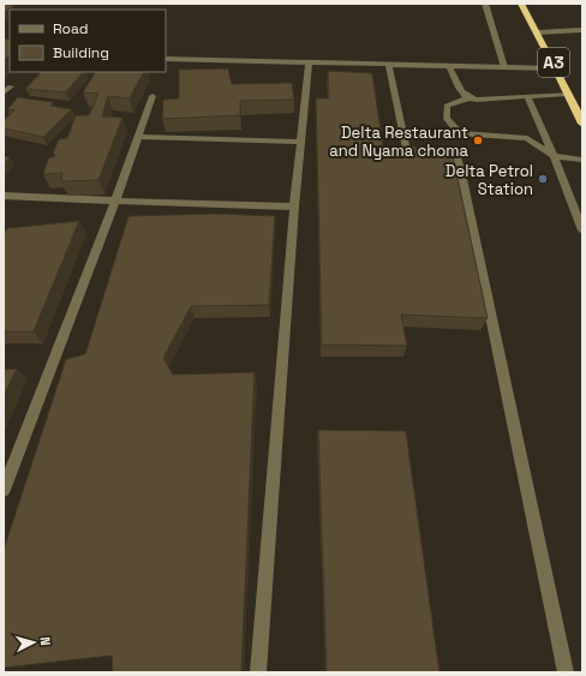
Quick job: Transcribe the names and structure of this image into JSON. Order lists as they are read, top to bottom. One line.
{"streets":{"highway":["A3"]},"places":["Delta Restaurant and Nyama choma","Delta Petrol Station"],"legend":["Road","Building"],"north":"right"}
